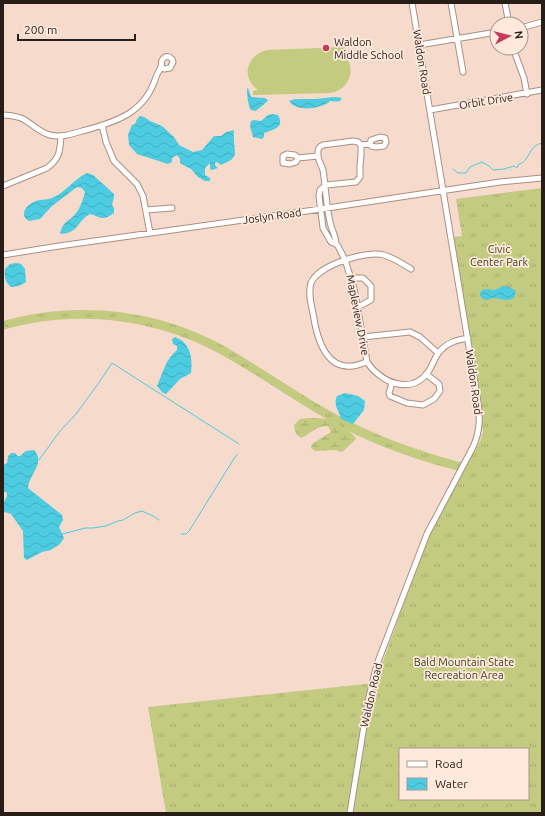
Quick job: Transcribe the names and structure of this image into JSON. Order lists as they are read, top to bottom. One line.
{"streets":{"street":["Waldon Road","Orbit Drive","Joslyn Road","Mapleview Drive"]},"crossings":[["Waldon Road","Orbit Drive"],["Waldon Road","Joslyn Road"],["Joslyn Road","Mapleview Drive"]],"parks":["Civic Center Park","Bald Mountain State Recreation Area"],"places":["Waldon Middle School"],"legend":["Road","Water"],"scale_bar":"200 m","north":"right"}
